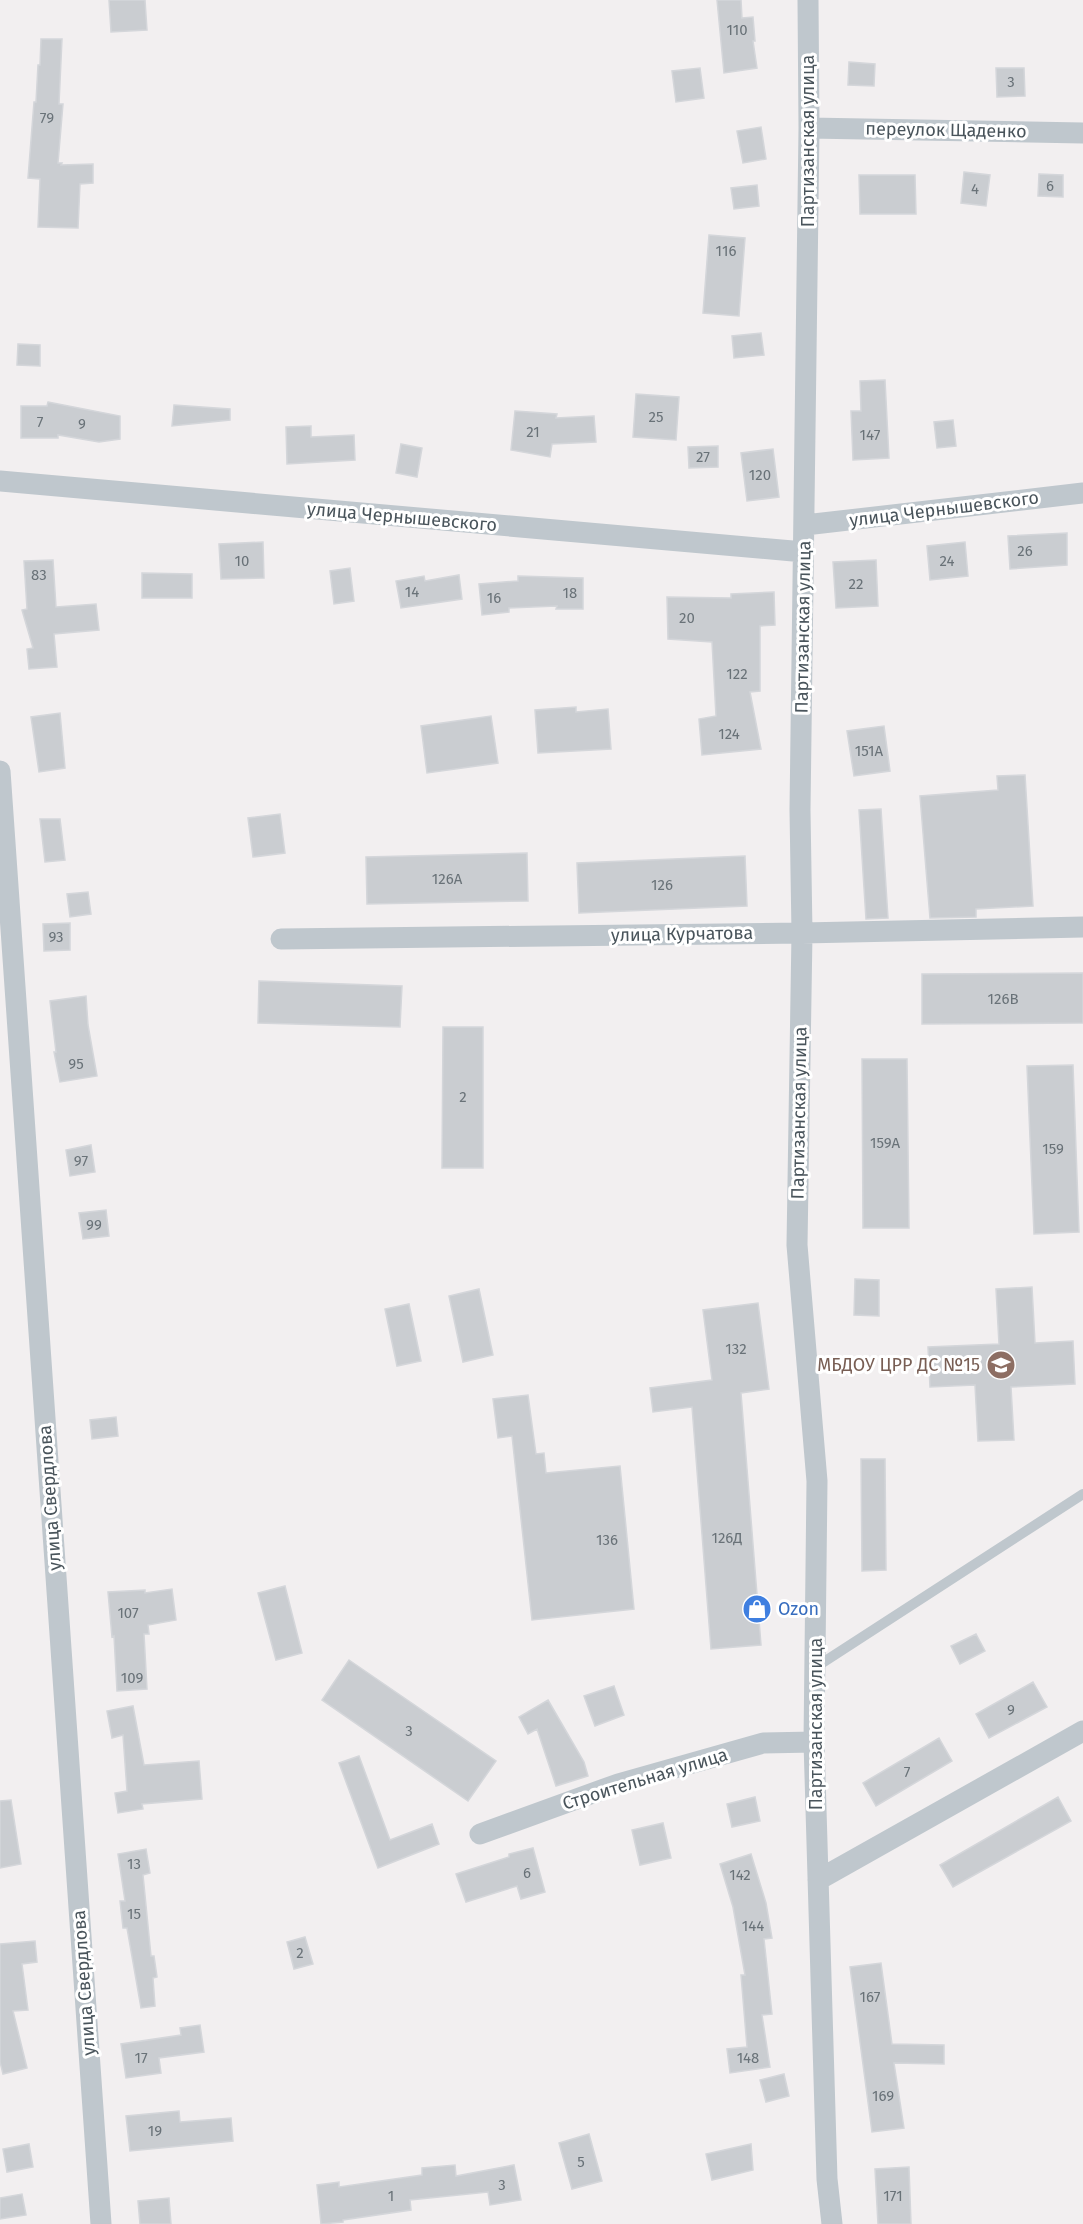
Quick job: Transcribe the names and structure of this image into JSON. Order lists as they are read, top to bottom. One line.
{"streets":{"street":["переулок Щаденко","Партизанская улица","улица Чернышевского","улица Курчатова","улица Свердлова","Строительная улица"]},"crossings":[["переулок Щаденко","Партизанская улица"],["Партизанская улица","улица Чернышевского"],["Партизанская улица","улица Курчатова"],["Партизанская улица","Строительная улица"]],"places":{"school or university":["МБДОУ ЦРР ДС №15"],"shop":["Ozon"]},"house_numbers":["110","3","79","6","4","116","25","7","9","21","147","27","120","26","10","24","83","22","14","18","16","20","122","124","151А","126А","126","93","126В","95","2","159А","159","97","99","132","126Д","136","107","109","9","3","7","13","6","142","15","144","2","167","17","148","169","19","5","3","1","171"]}
